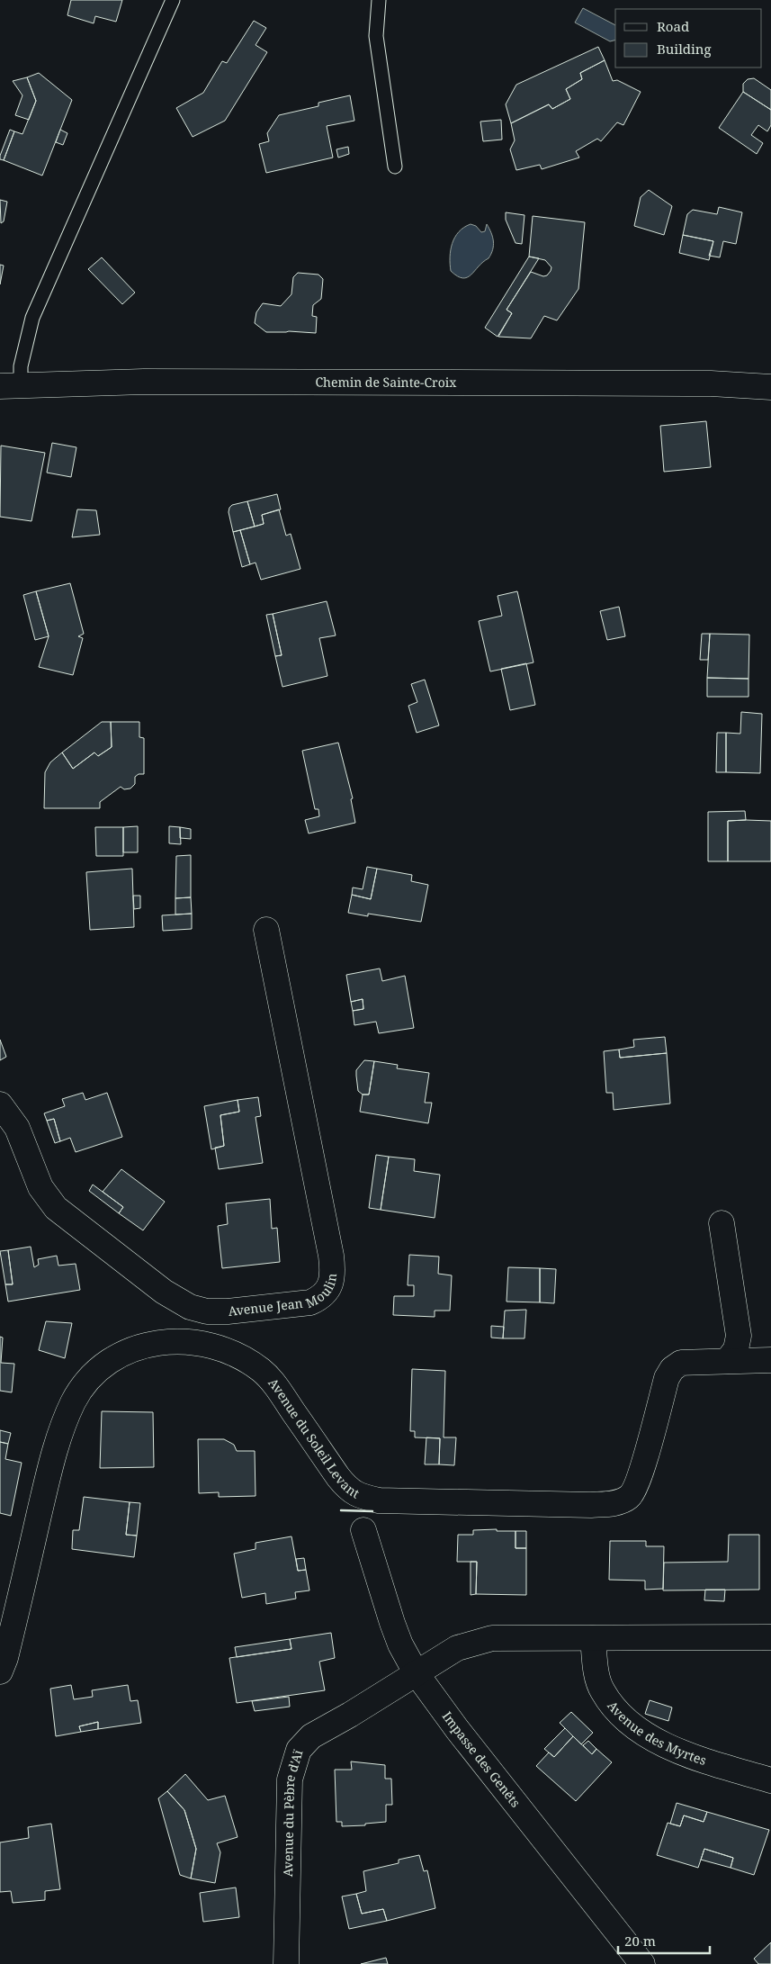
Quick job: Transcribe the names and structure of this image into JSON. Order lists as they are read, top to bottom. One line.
{"streets":{"street":["Chemin de Sainte-Croix","Avenue Jean Moulin","Avenue du Soleil Levant","Avenue des Myrtes","Impasse des Genêts","Avenue du Pèbre d'Aï"]},"crossings":[["Impasse des Genêts","Avenue du Pèbre d'Aï"]],"legend":["Road","Building"],"scale_bar":"20 m"}
